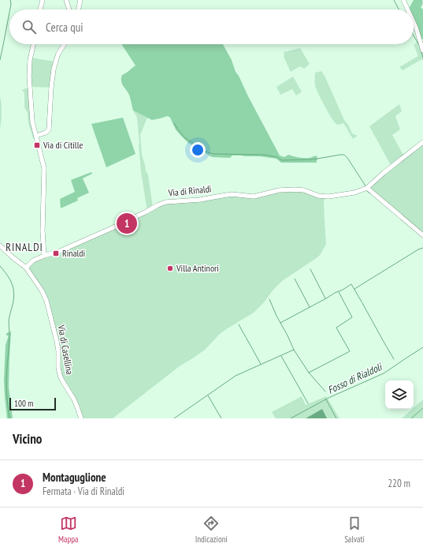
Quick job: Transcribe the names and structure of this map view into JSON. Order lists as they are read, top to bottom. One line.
{"streets":{"street":["Via di Rinaldi","Via di Casellina"]},"crossings":[["Via di Rinaldi","Via di Casellina"]],"districts":["RINALDI"],"water":["Fosso di Rialdoli"],"places":{"transit":["Via di Citille","Rinaldi"],"other":["Villa Antinori"]},"scale_bar":"100 m","page":{"search":"Cerca qui","pins":"1","scale":"100 m","heading":"Vicino","list":[{"mark":"1","name":"Montaguglione","note":"Fermata · Via di Rinaldi","value":"220 m"}],"nav":["Mappa","Indicazioni","Salvati"]}}
